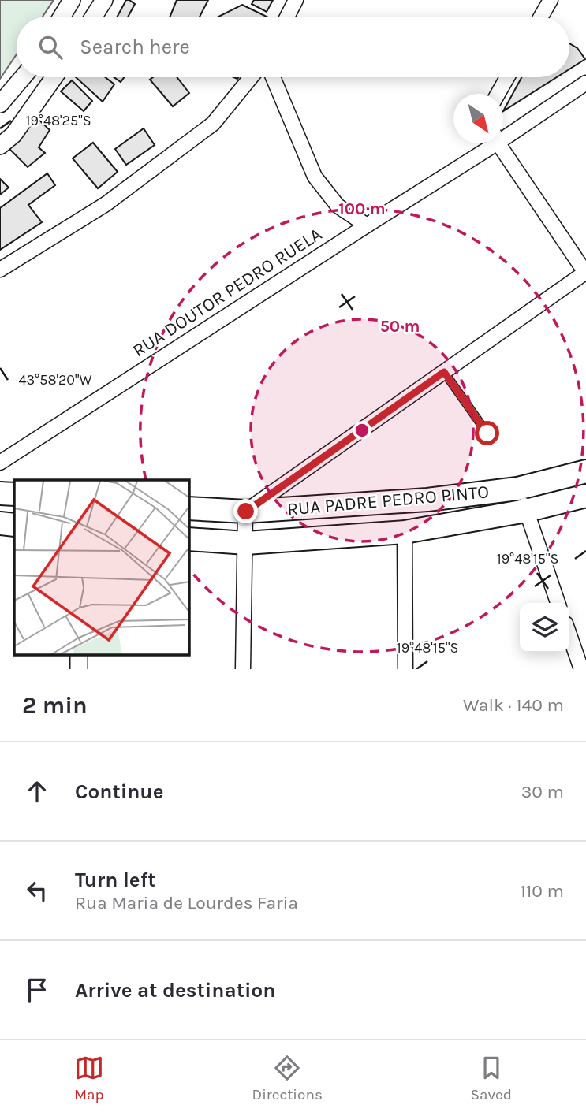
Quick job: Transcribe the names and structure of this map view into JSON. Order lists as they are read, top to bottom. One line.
{"streets":{"highway":["RUA PADRE PEDRO PINTO"],"street":["RUA DOUTOR PEDRO RUELA"]},"north":"bottom right","page":{"search":"Search here","heading":["2 min","Walk · 140 m"],"list":[["Continue","30 m"],["Turn left","Rua Maria de Lourdes Faria","110 m"],"Arrive at destination"],"nav":["Map","Directions","Saved"]},"coordinates":["19°48'25\"S","43°58'20\"W","19°48'15\"S"],"rings":["100 m","50 m"]}
